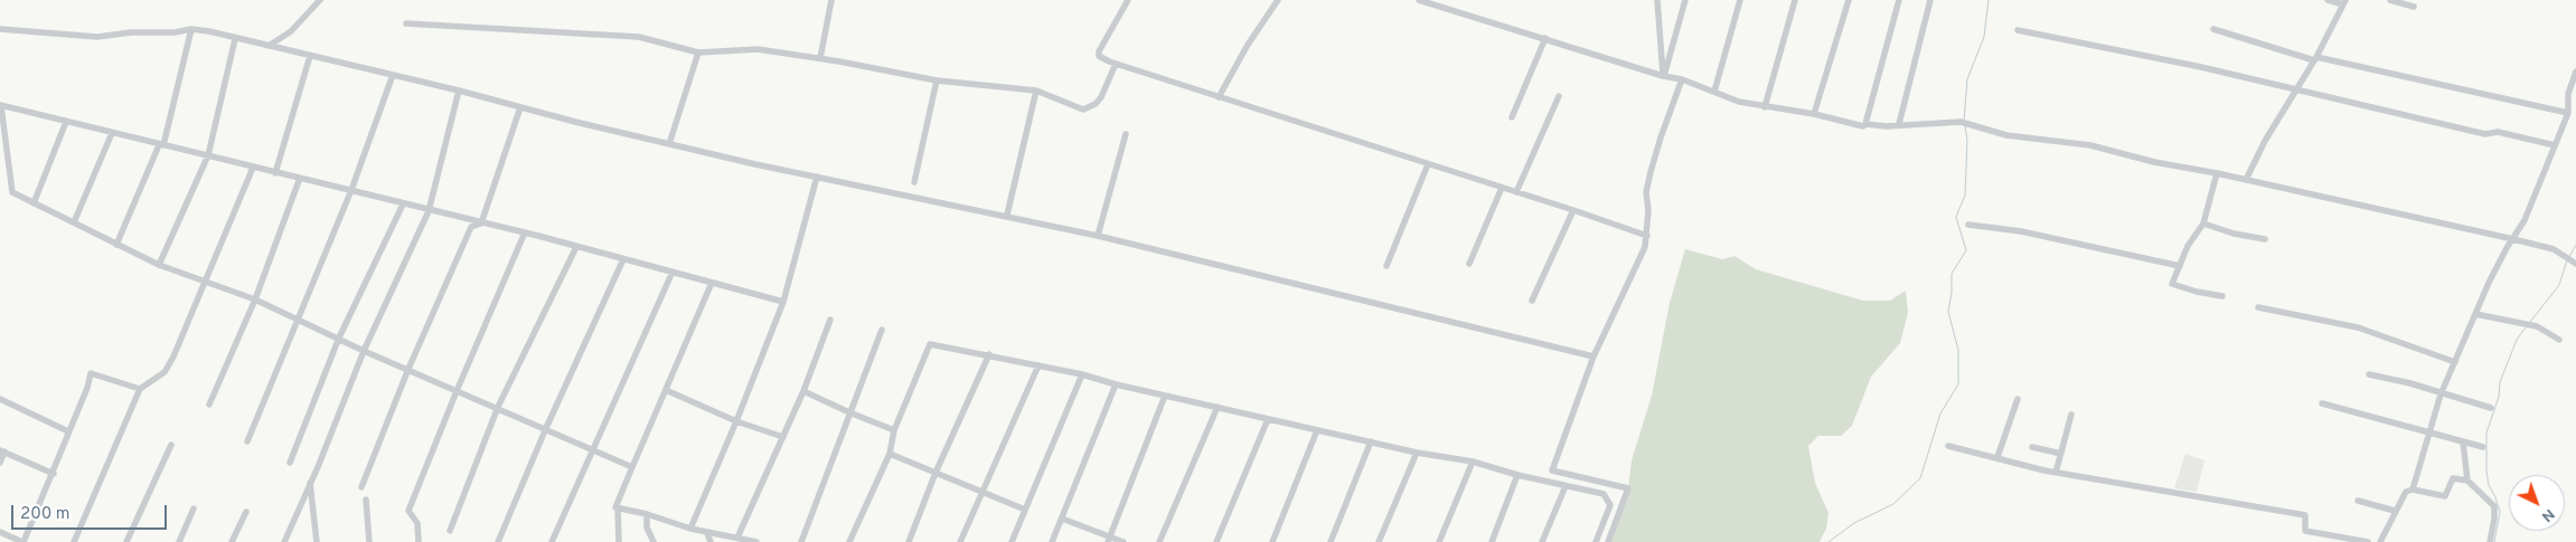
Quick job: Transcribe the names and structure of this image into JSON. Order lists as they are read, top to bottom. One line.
{"scale_bar":"200 m","north":"bottom right"}
